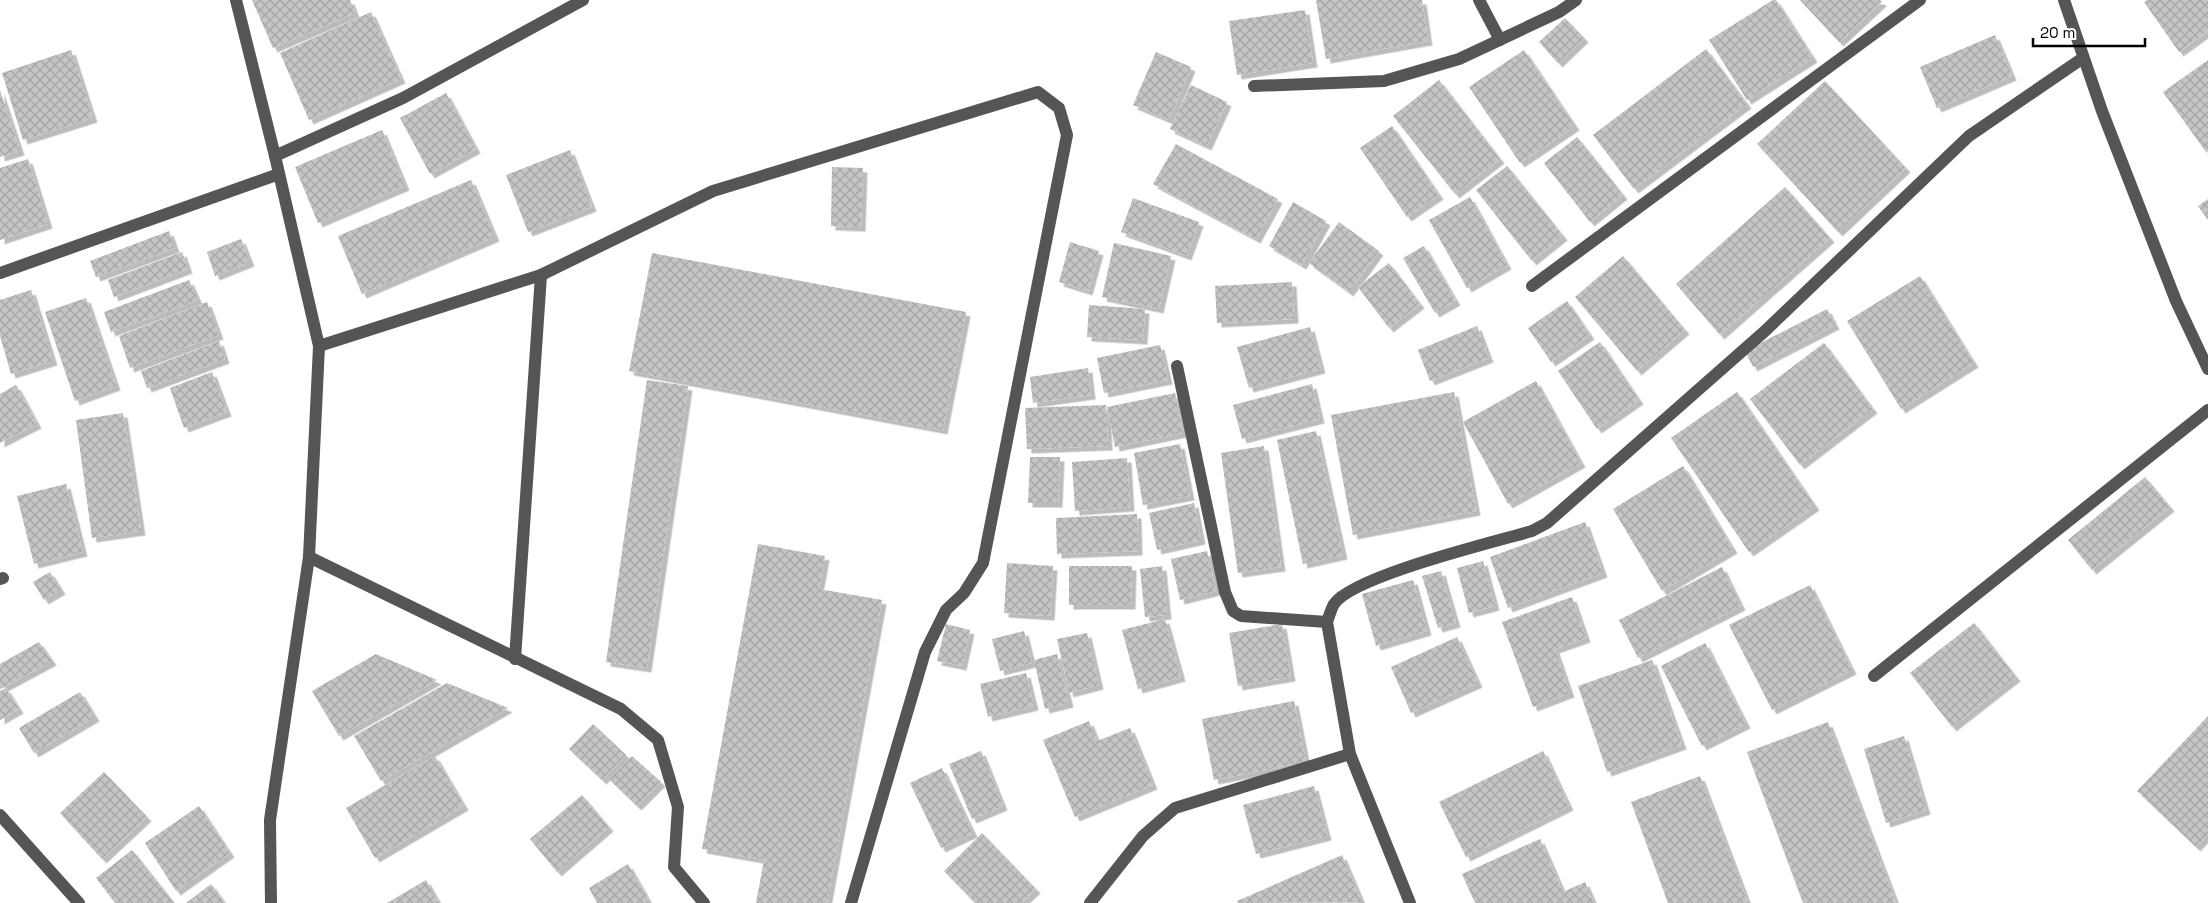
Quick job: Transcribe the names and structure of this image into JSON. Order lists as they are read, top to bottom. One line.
{"scale_bar":"20 m"}
